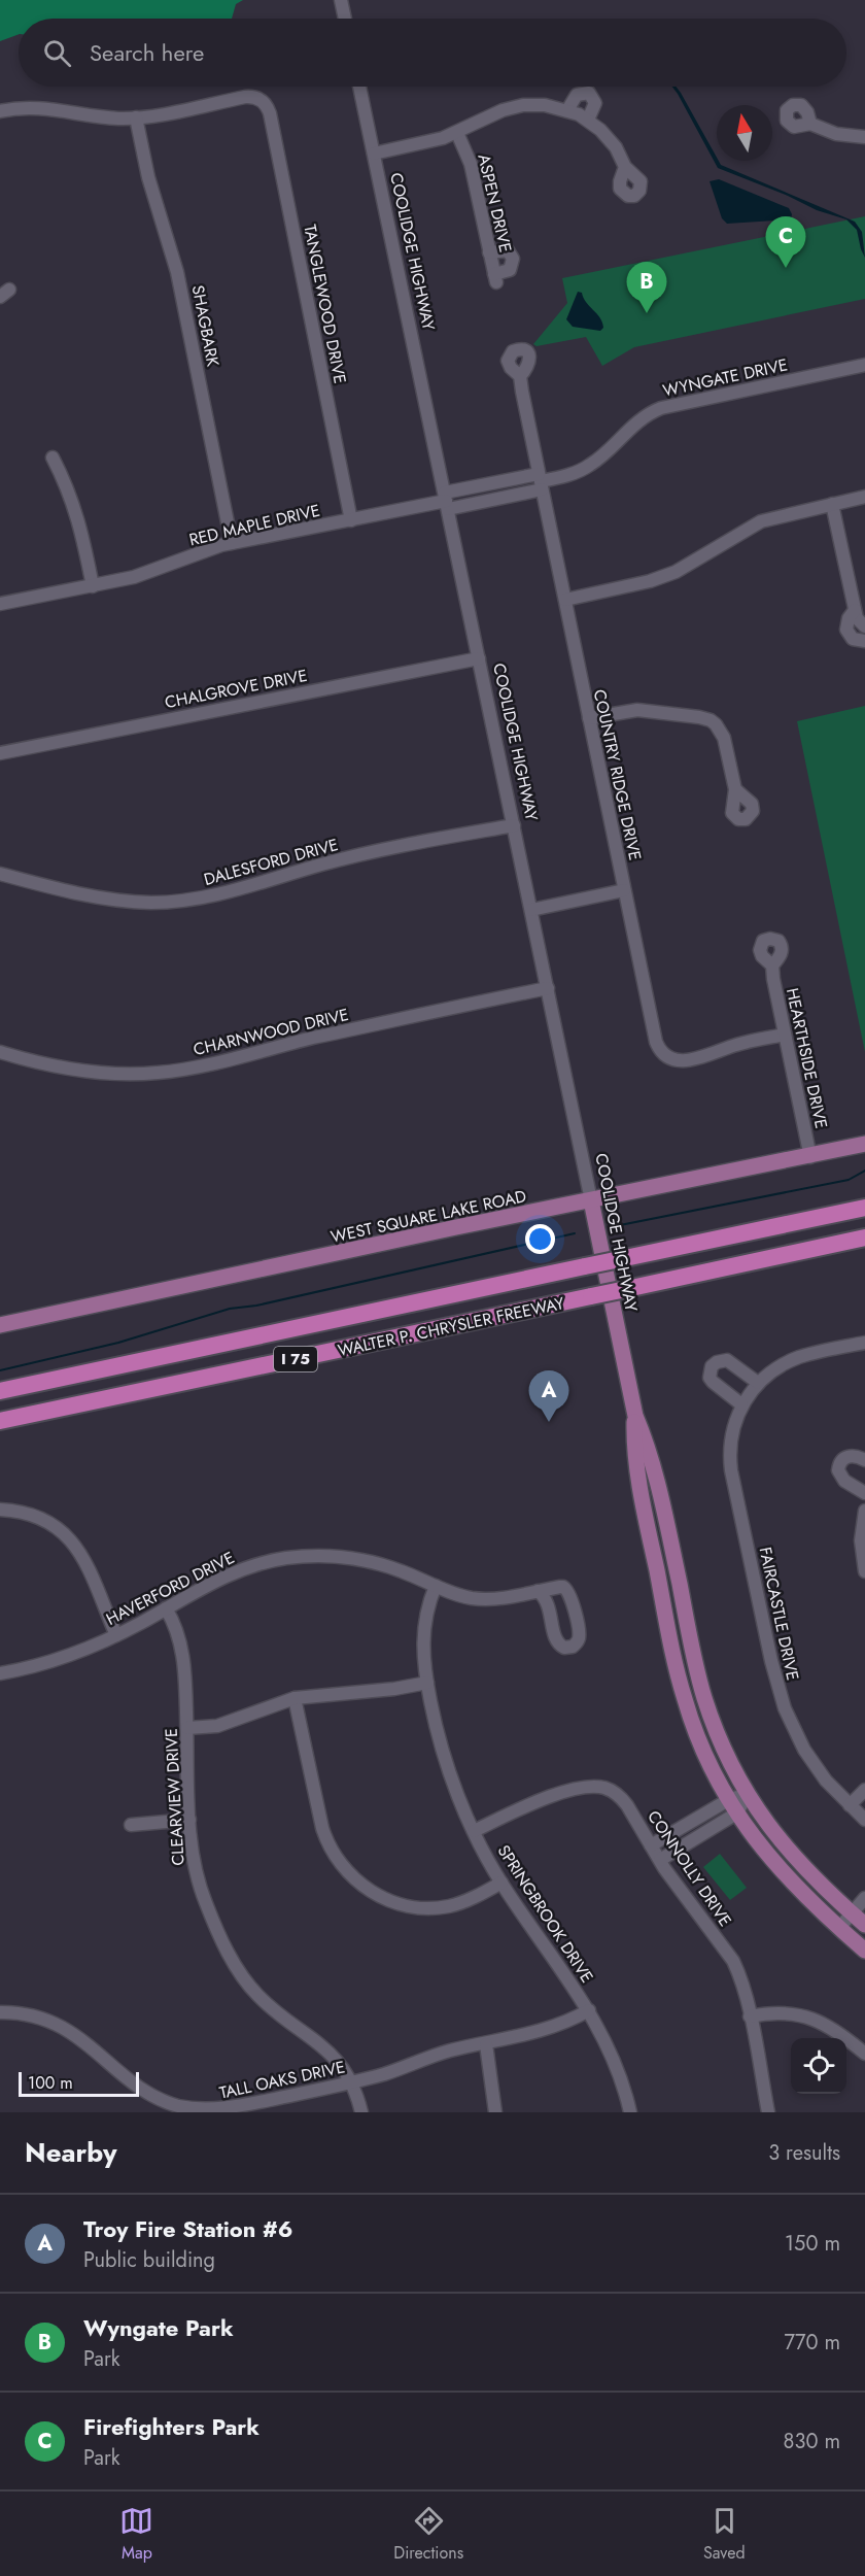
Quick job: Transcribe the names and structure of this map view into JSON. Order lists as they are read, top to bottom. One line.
{"streets":{"highway":["WALTER P. CHRYSLER FREEWAY","I 75"],"main road":["COOLIDGE HIGHWAY","WEST SQUARE LAKE ROAD"],"street":["ASPEN DRIVE","TANGLEWOOD DRIVE","SHAGBARK","WYNGATE DRIVE","RED MAPLE DRIVE","CHALGROVE DRIVE","COUNTRY RIDGE DRIVE","DALESFORD DRIVE","CHARNWOOD DRIVE","HEARTHSIDE DRIVE","HAVERFORD DRIVE","FAIRCASTLE DRIVE","CLEARVIEW DRIVE","CONNOLLY DRIVE","SPRINGBROOK DRIVE","TALL OAKS DRIVE"]},"crossings":[["COOLIDGE HIGHWAY","WYNGATE DRIVE"],["COOLIDGE HIGHWAY","RED MAPLE DRIVE"],["COOLIDGE HIGHWAY","CHALGROVE DRIVE"],["COOLIDGE HIGHWAY","DALESFORD DRIVE"],["COOLIDGE HIGHWAY","CHARNWOOD DRIVE"],["COOLIDGE HIGHWAY","WEST SQUARE LAKE ROAD"],["TANGLEWOOD DRIVE","SHAGBARK"],["TANGLEWOOD DRIVE","RED MAPLE DRIVE"],["SHAGBARK","RED MAPLE DRIVE"],["WYNGATE DRIVE","RED MAPLE DRIVE"],["WYNGATE DRIVE","COUNTRY RIDGE DRIVE"],["COUNTRY RIDGE DRIVE","HEARTHSIDE DRIVE"],["HEARTHSIDE DRIVE","WEST SQUARE LAKE ROAD"],["HAVERFORD DRIVE","CLEARVIEW DRIVE"],["HAVERFORD DRIVE","SPRINGBROOK DRIVE"],["CLEARVIEW DRIVE","TALL OAKS DRIVE"],["CONNOLLY DRIVE","SPRINGBROOK DRIVE"],["SPRINGBROOK DRIVE","TALL OAKS DRIVE"]],"scale_bar":"100 m","north":"top","page":{"search":"Search here","pins":["C","B","A"],"scale":"100 m","heading":["Nearby","3 results"],"list":[{"mark":"A","name":"Troy Fire Station #6","note":"Public building","value":"150 m"},{"mark":"B","name":"Wyngate Park","note":"Park","value":"770 m"},{"mark":"C","name":"Firefighters Park","note":"Park","value":"830 m"}],"nav":["Map","Directions","Saved"]}}
